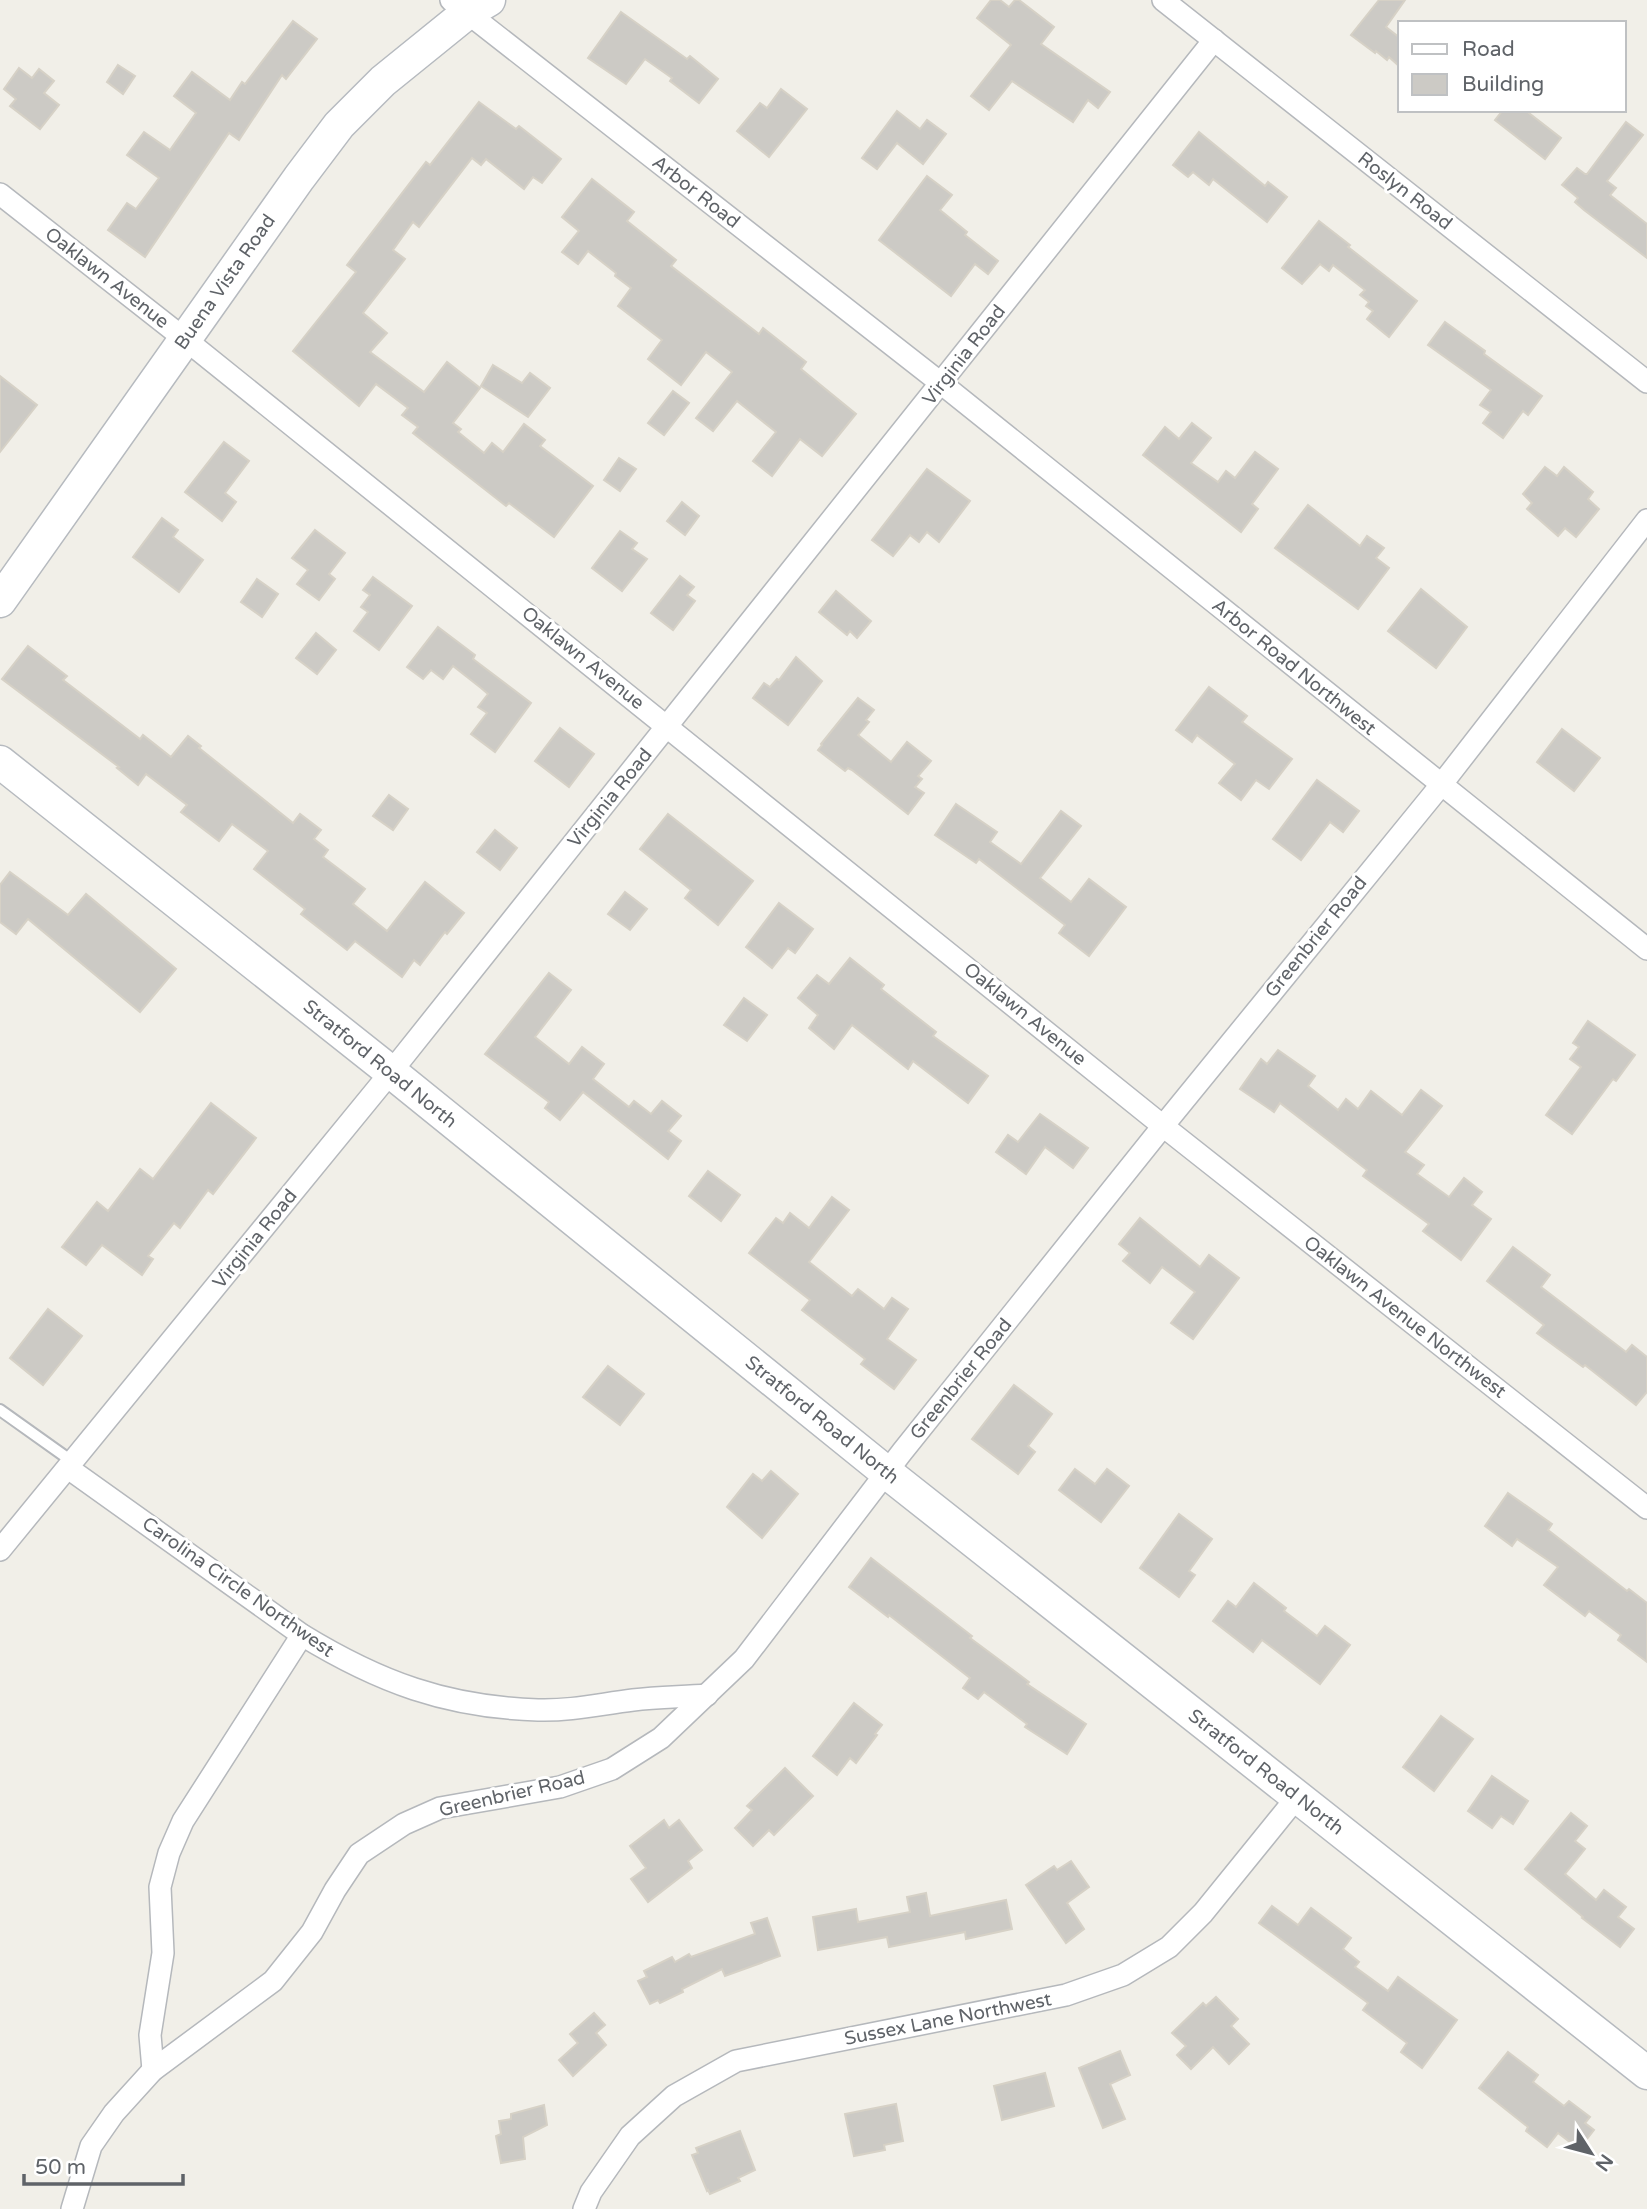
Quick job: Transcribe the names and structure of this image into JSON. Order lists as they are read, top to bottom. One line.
{"streets":{"main road":["Buena Vista Road","Stratford Road North"],"street":["Roslyn Road","Arbor Road","Oaklawn Avenue","Virginia Road","Arbor Road Northwest","Greenbrier Road","Oaklawn Avenue Northwest","Carolina Circle Northwest","Sussex Lane Northwest"]},"crossings":[["Roslyn Road","Virginia Road"],["Arbor Road","Buena Vista Road"],["Arbor Road","Virginia Road"],["Arbor Road","Arbor Road Northwest"],["Oaklawn Avenue","Buena Vista Road"],["Oaklawn Avenue","Virginia Road"],["Oaklawn Avenue","Greenbrier Road"],["Oaklawn Avenue","Oaklawn Avenue Northwest"],["Virginia Road","Arbor Road Northwest"],["Virginia Road","Stratford Road North"],["Virginia Road","Carolina Circle Northwest"],["Arbor Road Northwest","Greenbrier Road"],["Greenbrier Road","Stratford Road North"],["Greenbrier Road","Oaklawn Avenue Northwest"],["Greenbrier Road","Carolina Circle Northwest"],["Stratford Road North","Sussex Lane Northwest"]],"legend":["Road","Building"],"scale_bar":"50 m","north":"bottom right"}
